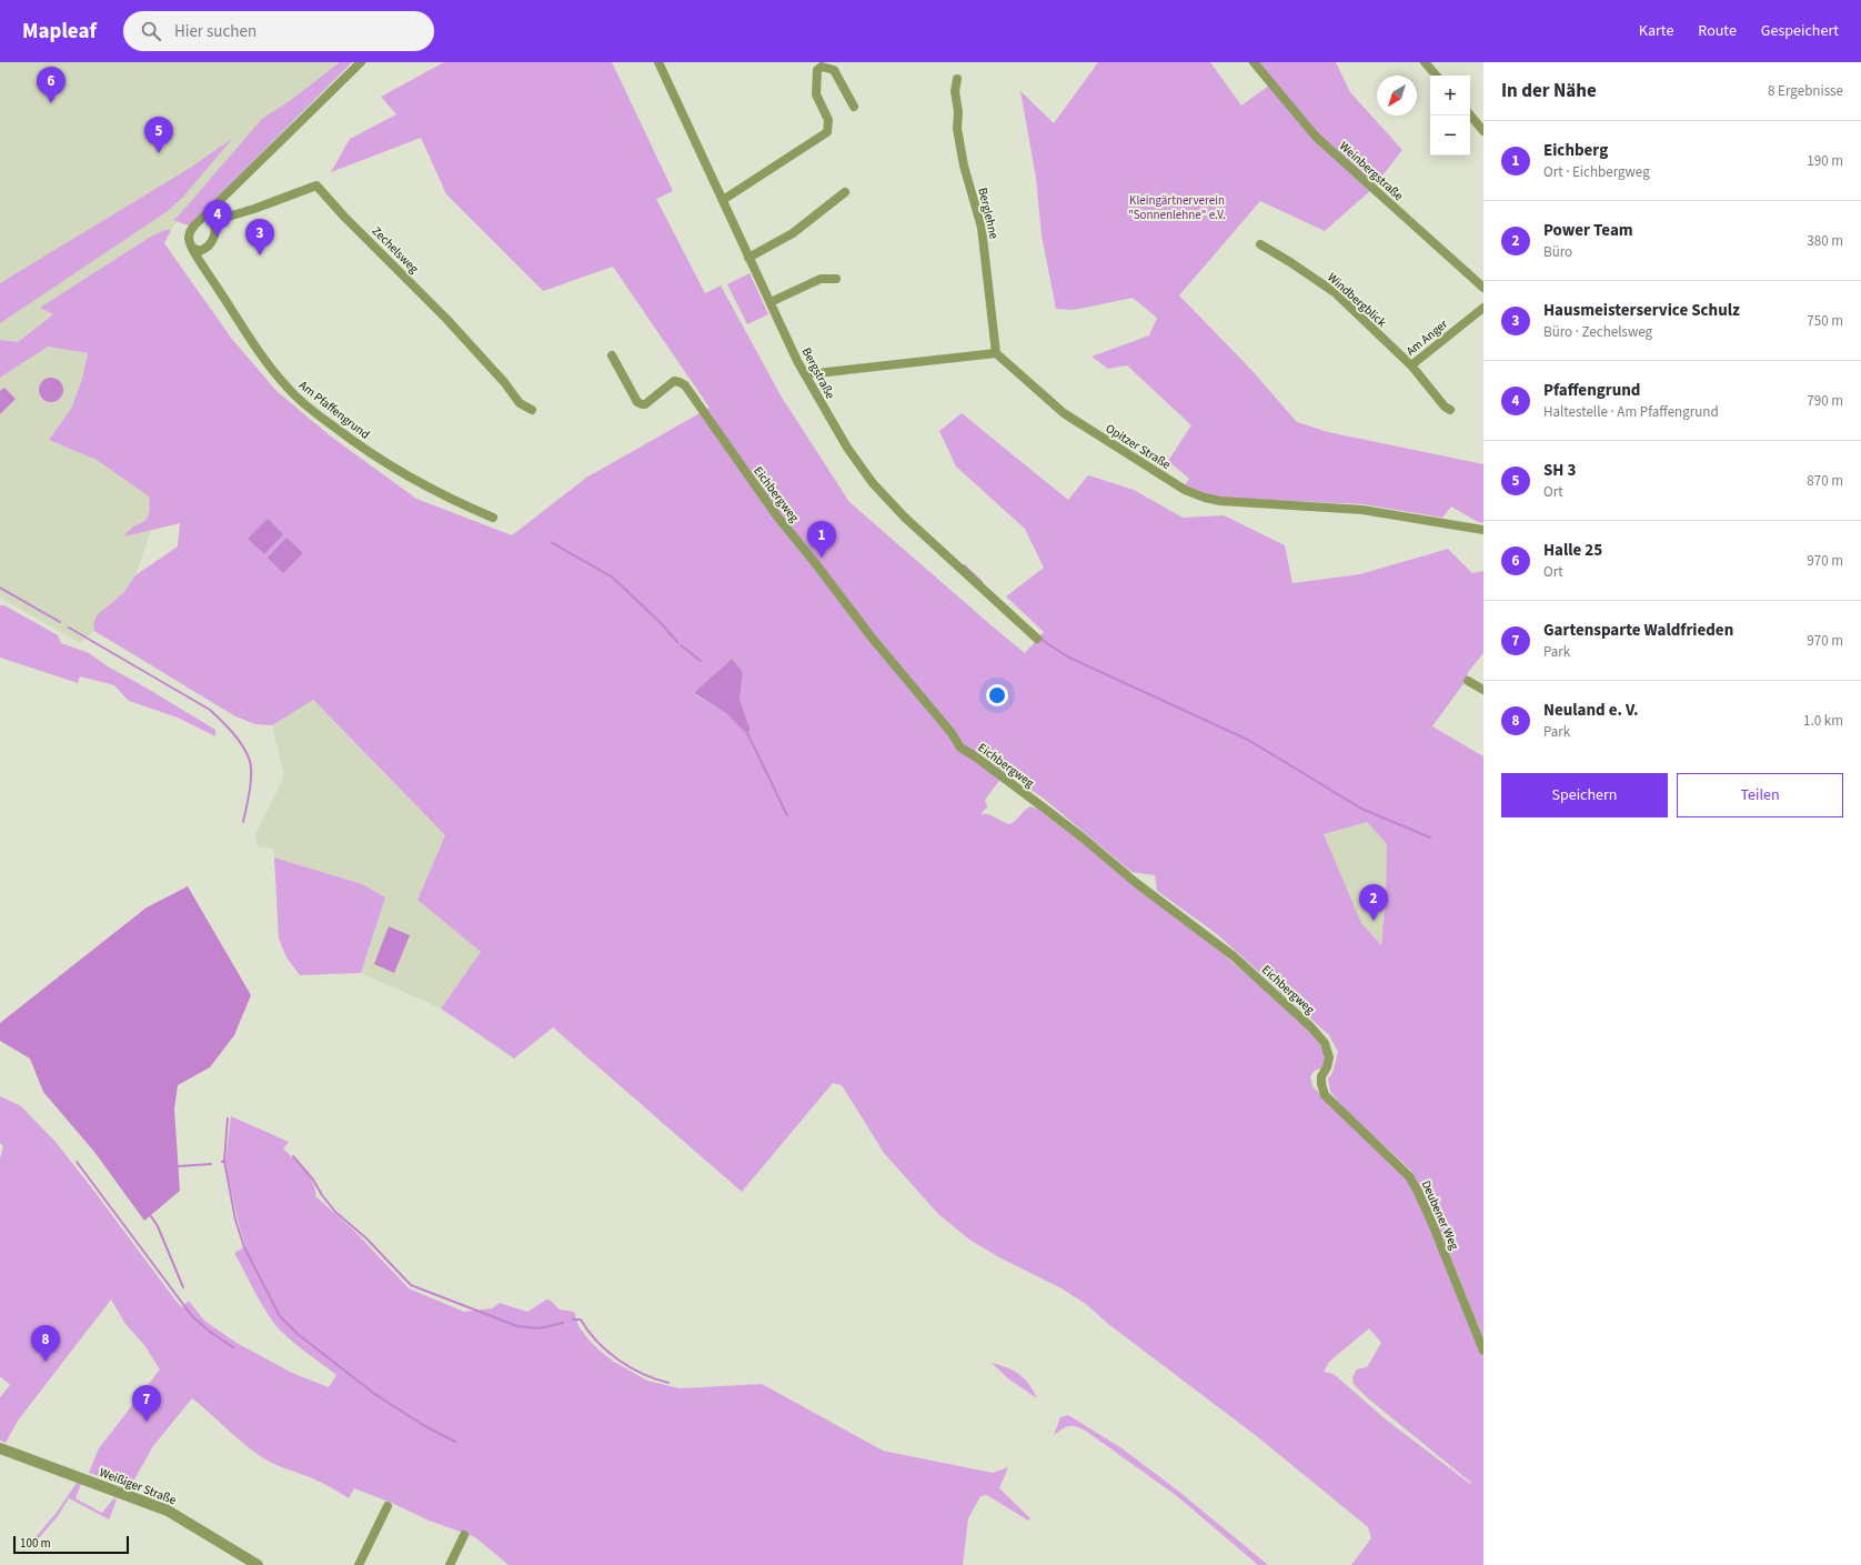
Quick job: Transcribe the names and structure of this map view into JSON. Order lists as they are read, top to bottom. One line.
{"streets":{"street":["Weinbergstraße","Berglehne","Zechelsweg","Windbergblick","Am Anger","Bergstraße","Am Pfaffengrund","Opitzer Straße","Eichbergweg","Deubener Weg","Weißiger Straße"]},"crossings":[["Berglehne","Opitzer Straße"],["Windbergblick","Am Anger"],["Eichbergweg","Deubener Weg"]],"parks":["Kleingärtnerverein \"Sonnenlehne\" e.V."],"scale_bar":"100 m","north":"bottom left","page":{"header":"Mapleaf","search":"Hier suchen","nav":["Karte","Route","Gespeichert"],"heading":["In der Nähe","8 Ergebnisse"],"pins":["6","5","4","3","1","2","8","7"],"map_buttons":["+","−"],"list":[{"mark":"1","name":"Eichberg","note":"Ort · Eichbergweg","value":"190 m"},{"mark":"2","name":"Power Team","note":"Büro","value":"380 m"},{"mark":"3","name":"Hausmeisterservice Schulz","note":"Büro · Zechelsweg","value":"750 m"},{"mark":"4","name":"Pfaffengrund","note":"Haltestelle · Am Pfaffengrund","value":"790 m"},{"mark":"5","name":"SH 3","note":"Ort","value":"870 m"},{"mark":"6","name":"Halle 25","note":"Ort","value":"970 m"},{"mark":"7","name":"Gartensparte Waldfrieden","note":"Park","value":"970 m"},{"mark":"8","name":"Neuland e. V.","note":"Park","value":"1.0 km"}],"buttons":["Speichern","Teilen"],"scale":"100 m"}}
